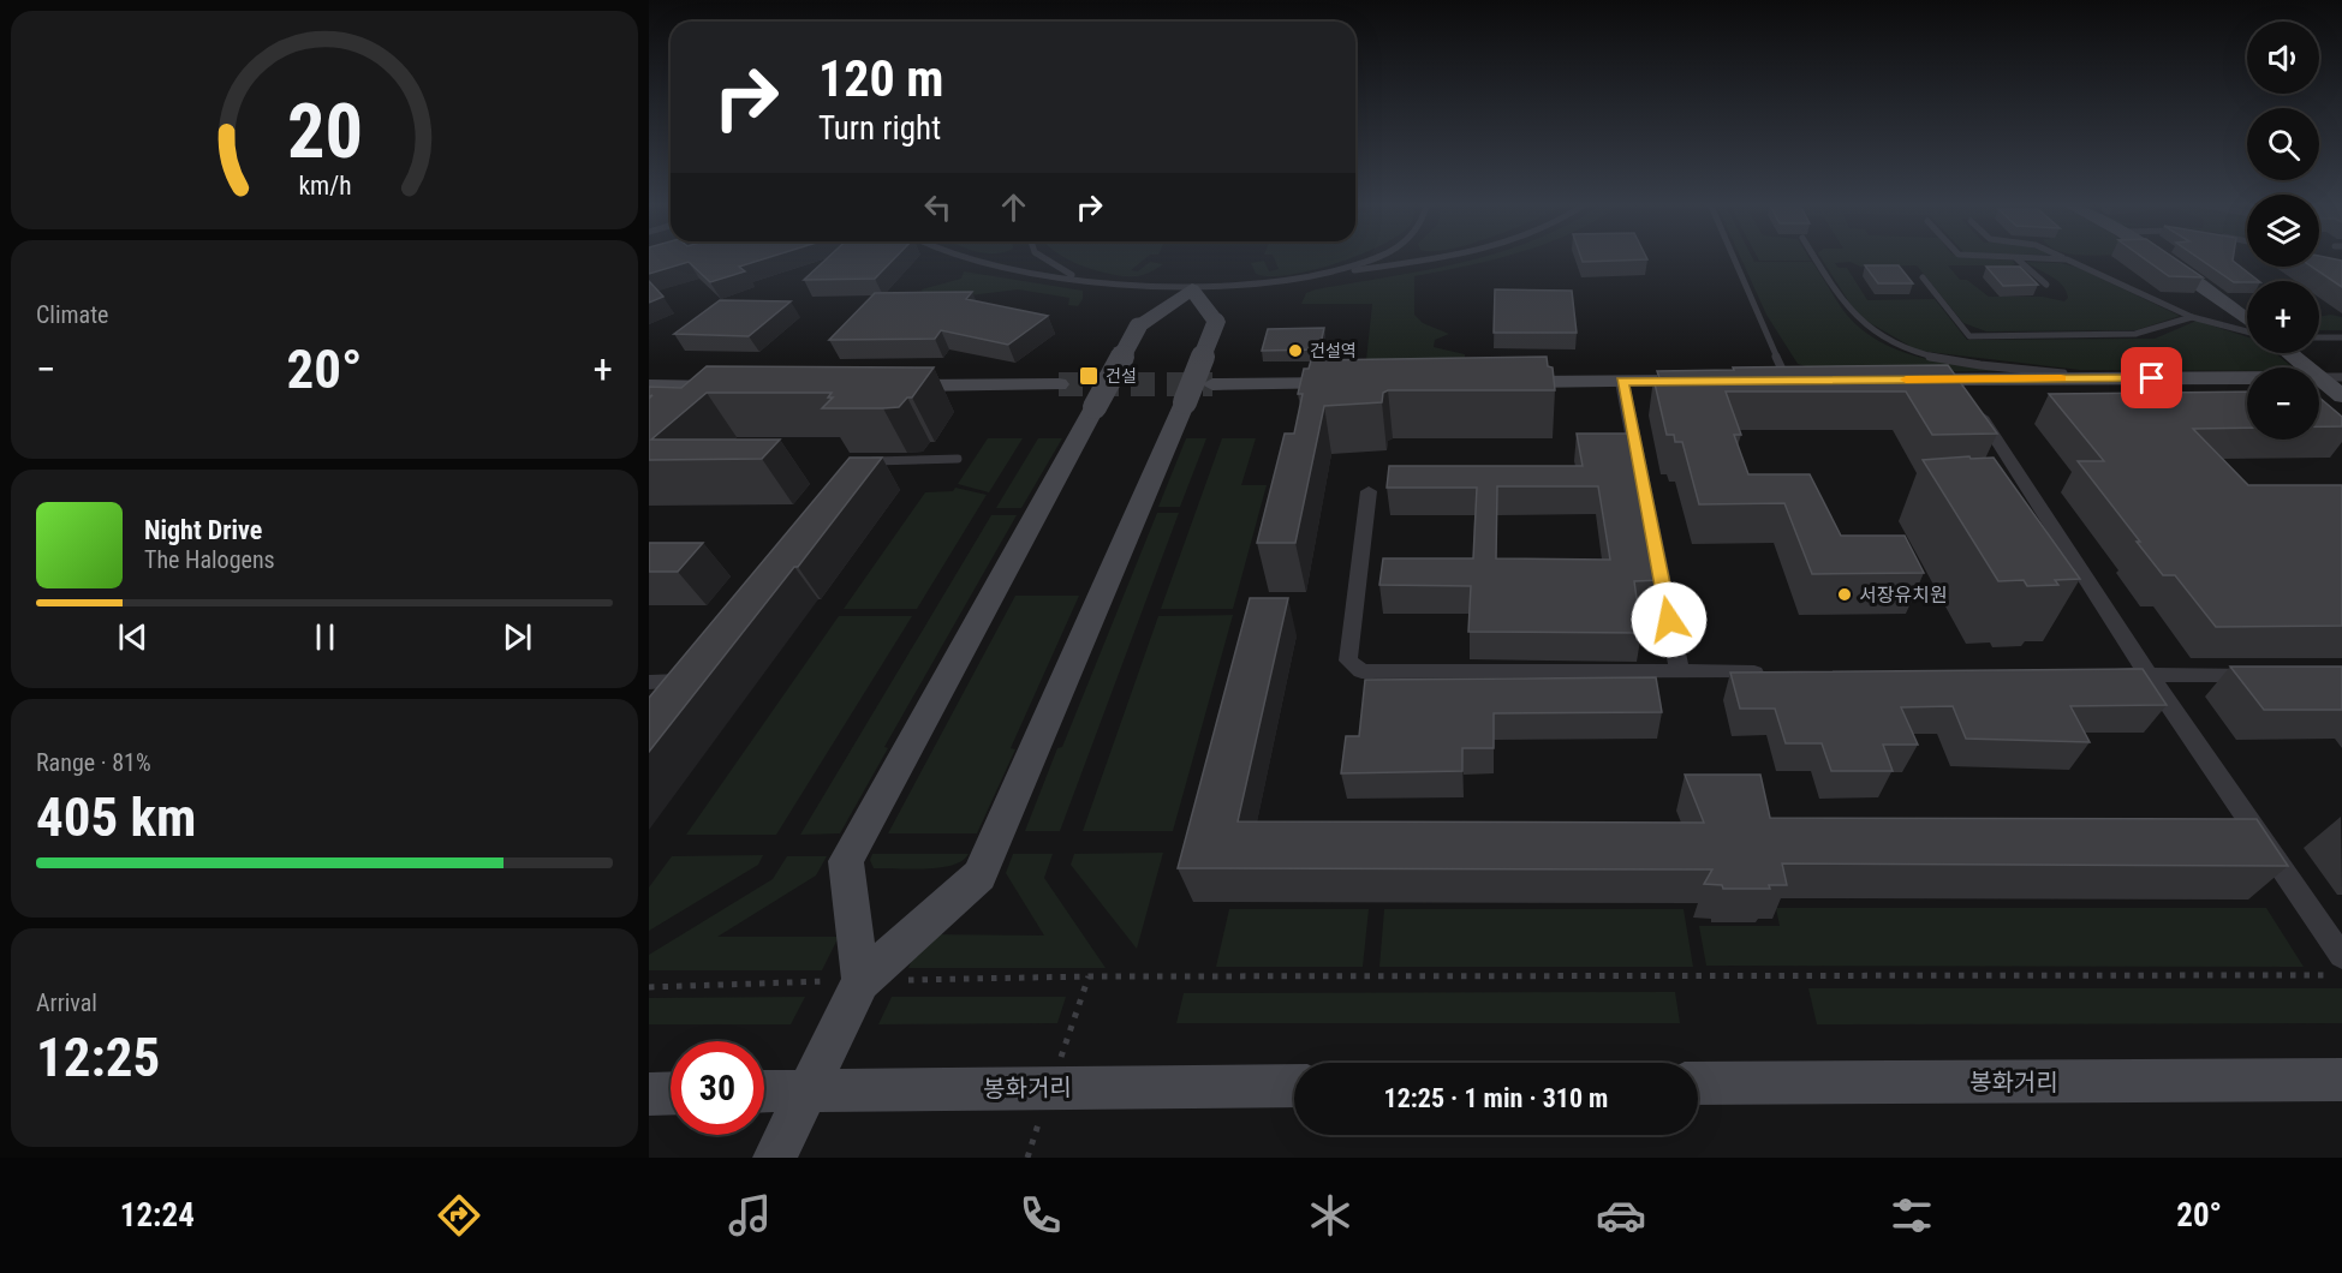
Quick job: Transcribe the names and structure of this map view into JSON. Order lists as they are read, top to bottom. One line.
{"streets":{"street":["봉화거리"]},"places":{"other":["건설역","서장유치원"],"transit":["건설"]},"page":{"map_buttons":["+","−"],"turn":["120 m","Turn right"],"tile":["Climate",["Range · 81%","405 km"],["Arrival","12:25"]],"heat":["−","20°","+"],"song":["Night Drive","The Halogens"],"limit":"30","trip":"12:25 · 1 min · 310 m","tabs":["12:24","20°"],"gauge":["20","km/h"]}}
